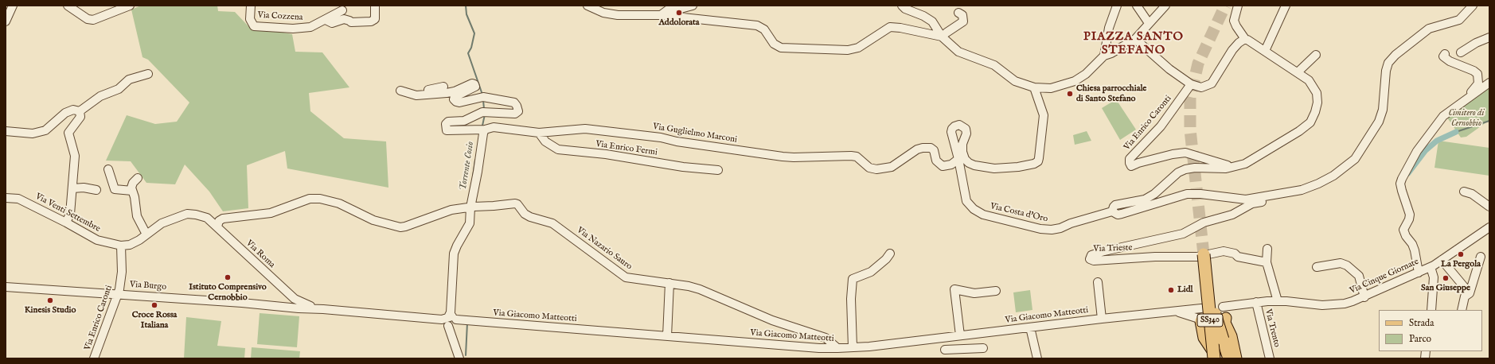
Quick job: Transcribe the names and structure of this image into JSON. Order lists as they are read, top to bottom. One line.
{"streets":{"highway":["SS340"],"street":["Via Cozzena","Via Enrico Caronti","Via Guglielmo Marconi","Via Enrico Fermi","Via Venti Settembre","Via Costa d'Oro","Via Nazario Sauro","Via Trieste","Via Roma","Via Cinque Giornate","Via Burgo","Via Giacomo Matteotti","Via Trento"]},"crossings":[["Via Enrico Caronti","Via Venti Settembre"],["Via Enrico Caronti","Via Burgo"],["Via Guglielmo Marconi","Via Enrico Fermi"],["Via Guglielmo Marconi","Via Costa d'Oro"],["Via Nazario Sauro","Via Giacomo Matteotti"],["Via Roma","Via Burgo"],["Via Roma","Via Giacomo Matteotti"],["Via Cinque Giornate","Via Giacomo Matteotti"],["Via Cinque Giornate","Via Trento"]],"districts":["PIAZZA SANTO STEFANO"],"water":["Torrente Cosio"],"parks":["Cimitero di Cernobbio"],"places":["Addolorata","Chiesa parrocchiale di Santo Stefano","La Pergola","Istituto Comprensivo Cernobbio","San Giuseppe","Lidl","Kinesis Studio","Croce Rossa Italiana"],"legend":["Strada","Parco"]}
